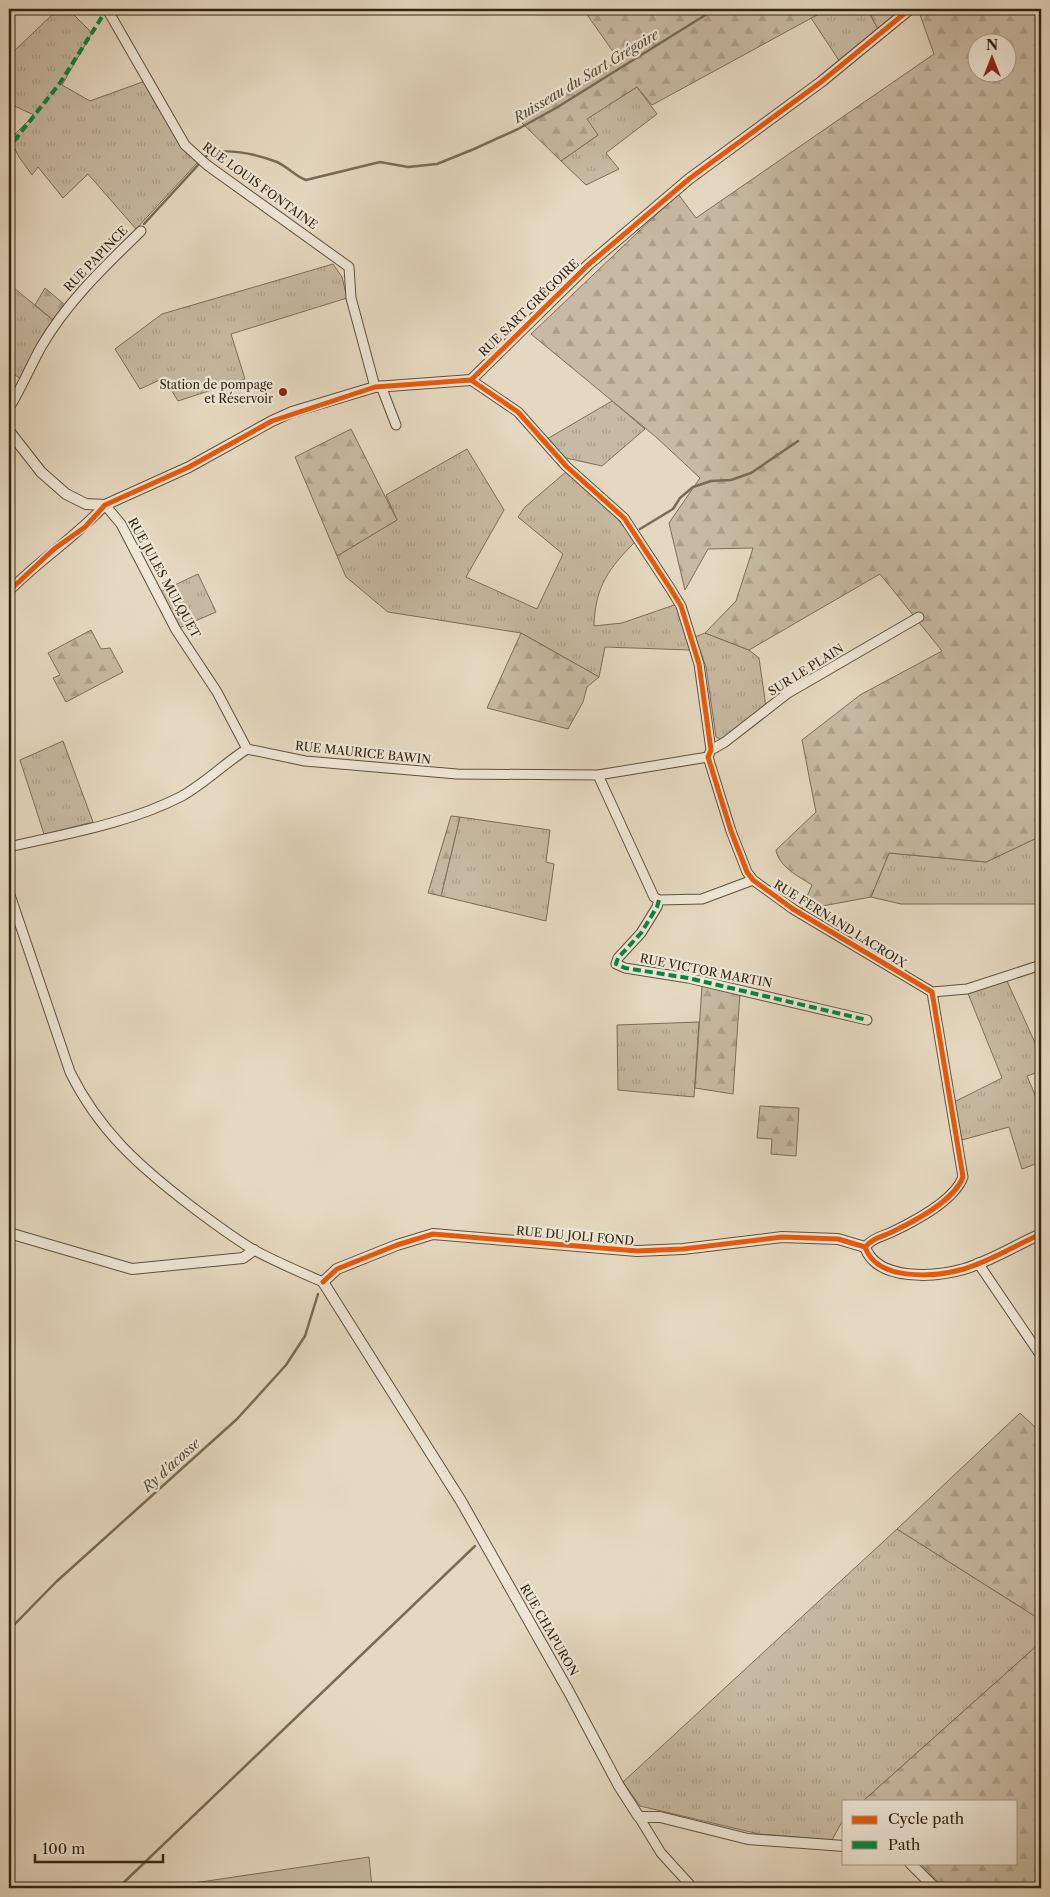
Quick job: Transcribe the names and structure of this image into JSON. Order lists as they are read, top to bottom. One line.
{"streets":{"street":["RUE LOUIS FONTAINE","RUE PAPINCE","RUE SART GRÉGOIRE","RUE JULES MULQUET","SUR LE PLAIN","RUE MAURICE BAWIN","RUE FERNAND LACROIX","RUE VICTOR MARTIN","RUE DU JOLI FOND","RUE CHAPURON"]},"crossings":[["RUE SART GRÉGOIRE","RUE FERNAND LACROIX"],["RUE JULES MULQUET","RUE MAURICE BAWIN"],["SUR LE PLAIN","RUE MAURICE BAWIN"],["SUR LE PLAIN","RUE FERNAND LACROIX"],["RUE MAURICE BAWIN","RUE FERNAND LACROIX"],["RUE DU JOLI FOND","RUE CHAPURON"]],"water":["Ruisseau du Sart Grégoire","Ry d'acosse"],"places":["Station de pompage et Réservoir"],"legend":["Cycle path","Path"],"scale_bar":"100 m","north":"top"}
